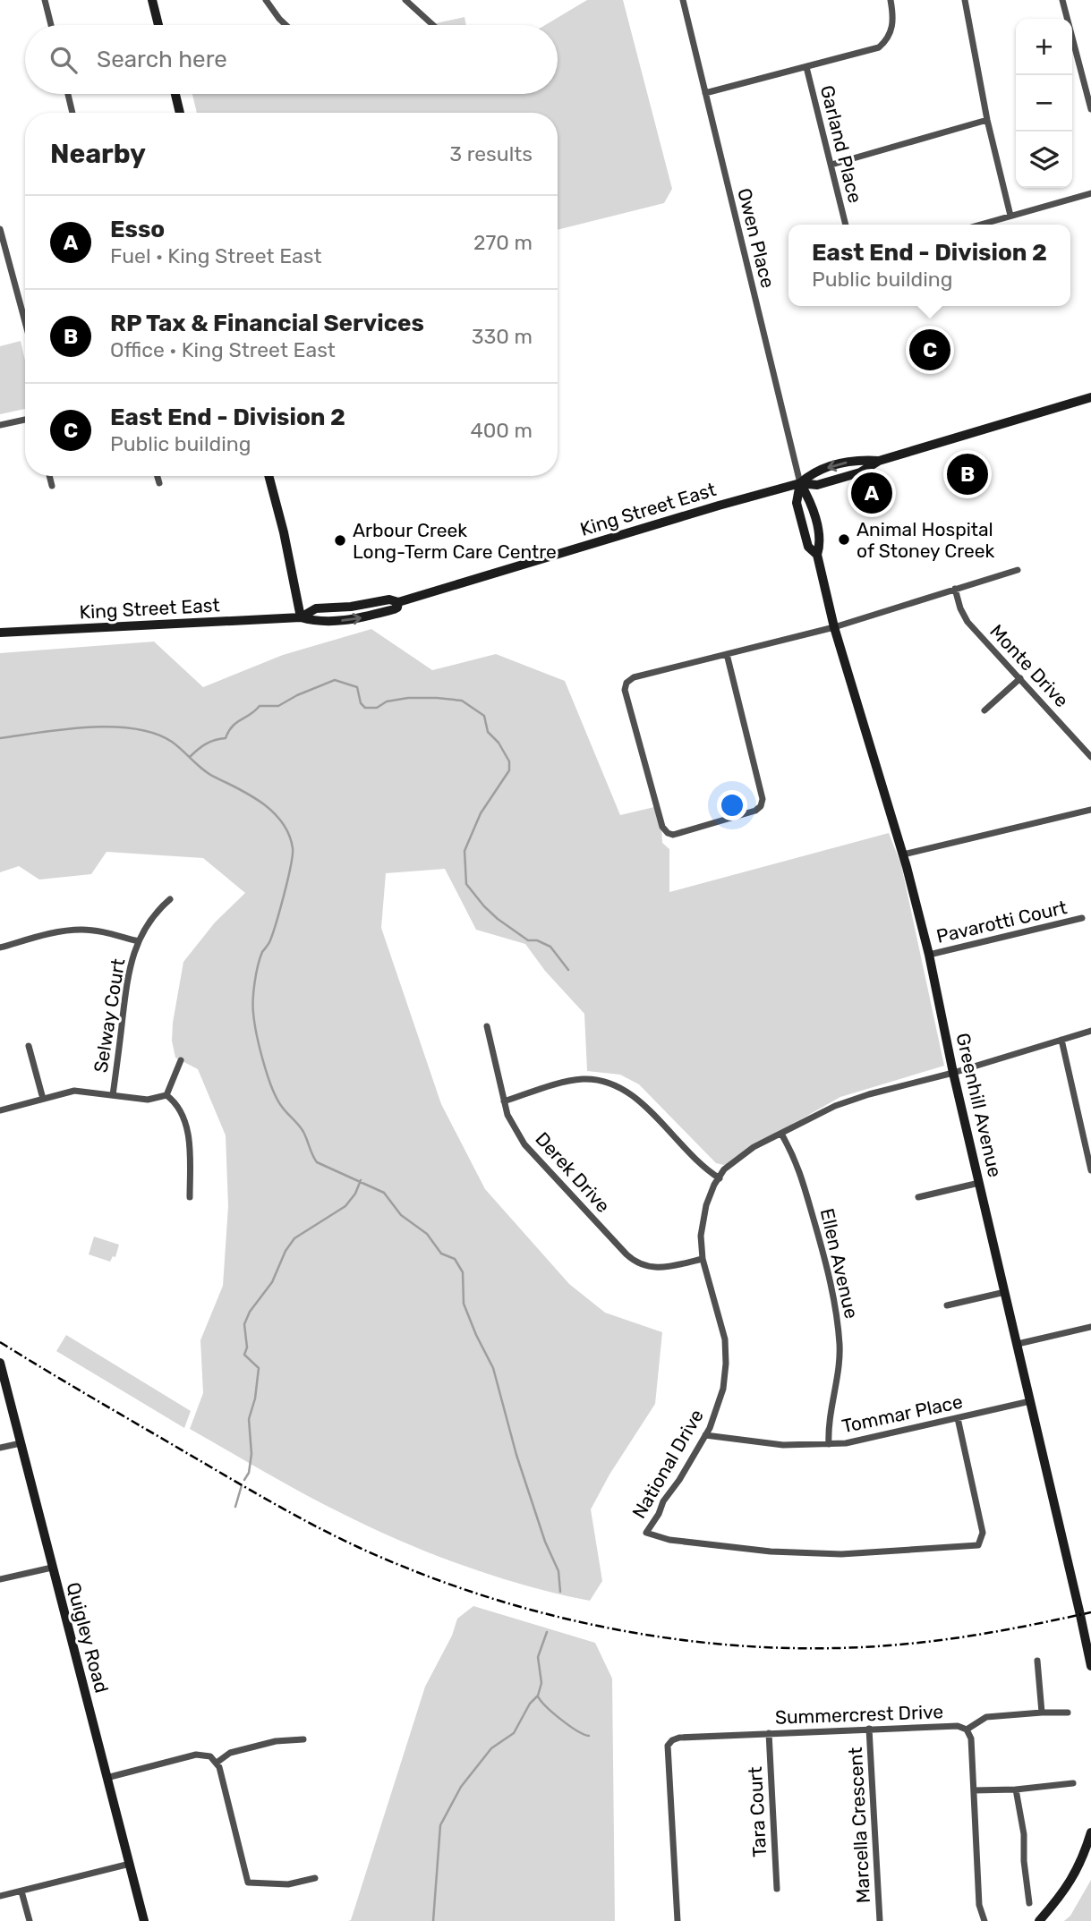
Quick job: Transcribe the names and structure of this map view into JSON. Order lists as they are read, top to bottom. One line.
{"streets":{"street":["Garland Place","Owen Place","King Street East","Monte Drive","Pavarotti Court","Selway Court","Greenhill Avenue","Derek Drive","Ellen Avenue","Tommar Place","National Drive","Quigley Road","Summercrest Drive","Tara Court","Marcella Crescent"]},"crossings":[["Owen Place","King Street East"],["Owen Place","Greenhill Avenue"],["King Street East","Greenhill Avenue"],["Pavarotti Court","Greenhill Avenue"],["Greenhill Avenue","Tommar Place"],["Greenhill Avenue","National Drive"],["Derek Drive","National Drive"],["Ellen Avenue","Tommar Place"],["Ellen Avenue","National Drive"],["Tommar Place","National Drive"],["Summercrest Drive","Tara Court"],["Summercrest Drive","Marcella Crescent"]],"places":["Animal Hospital of Stoney Creek","Arbour Creek Long-Term Care Centre"],"page":{"map_buttons":["+","−"],"search":"Search here","heading":["Nearby","3 results"],"list":[{"mark":"A","name":"Esso","note":"Fuel · King Street East","value":"270 m"},{"mark":"B","name":"RP Tax & Financial Services","note":"Office · King Street East","value":"330 m"},{"mark":"C","name":"East End - Division 2","note":"Public building","value":"400 m"}],"popup":["East End - Division 2","Public building"],"pins":["C","B","A"]}}
